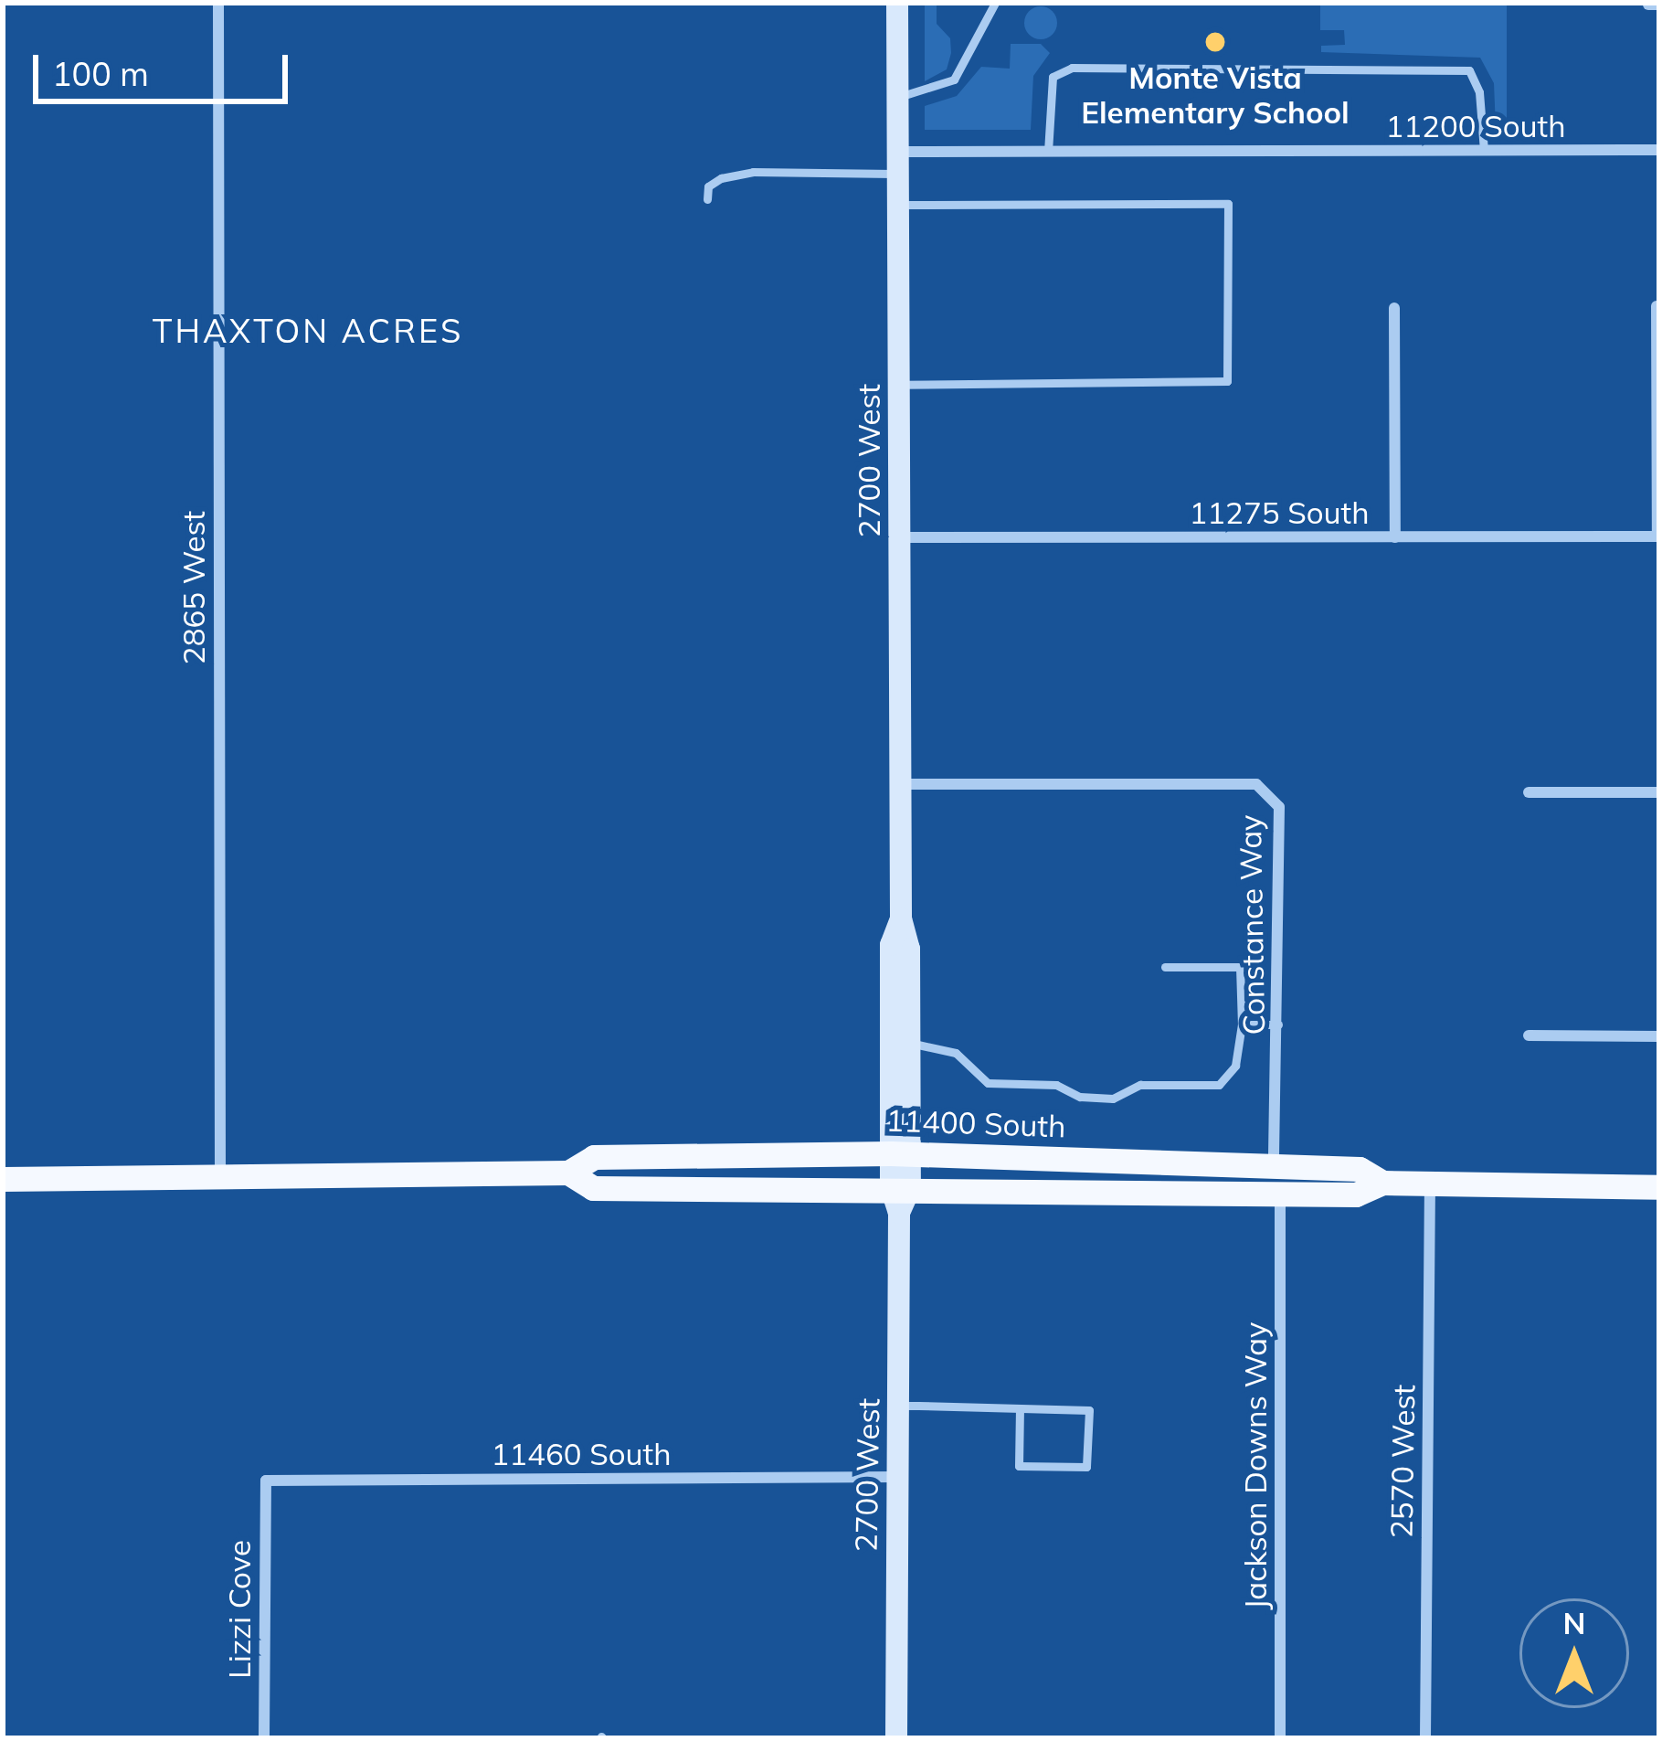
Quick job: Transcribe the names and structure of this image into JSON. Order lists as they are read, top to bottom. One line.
{"streets":{"main road":["2700 West","11400 South"],"street":["11200 South","11275 South","2865 West","Constance Way","11460 South","2570 West","Jackson Downs Way","Lizzi Cove"]},"crossings":[["11200 South","2700 West"],["2700 West","11275 South"],["2700 West","Constance Way"],["2700 West","11400 South"],["2700 West","11460 South"],["2865 West","11400 South"],["Constance Way","11400 South"],["11400 South","2570 West"],["11400 South","Jackson Downs Way"],["11460 South","Lizzi Cove"]],"districts":["THAXTON ACRES"],"places":["Monte Vista Elementary School"],"scale_bar":"100 m","north":"top"}
